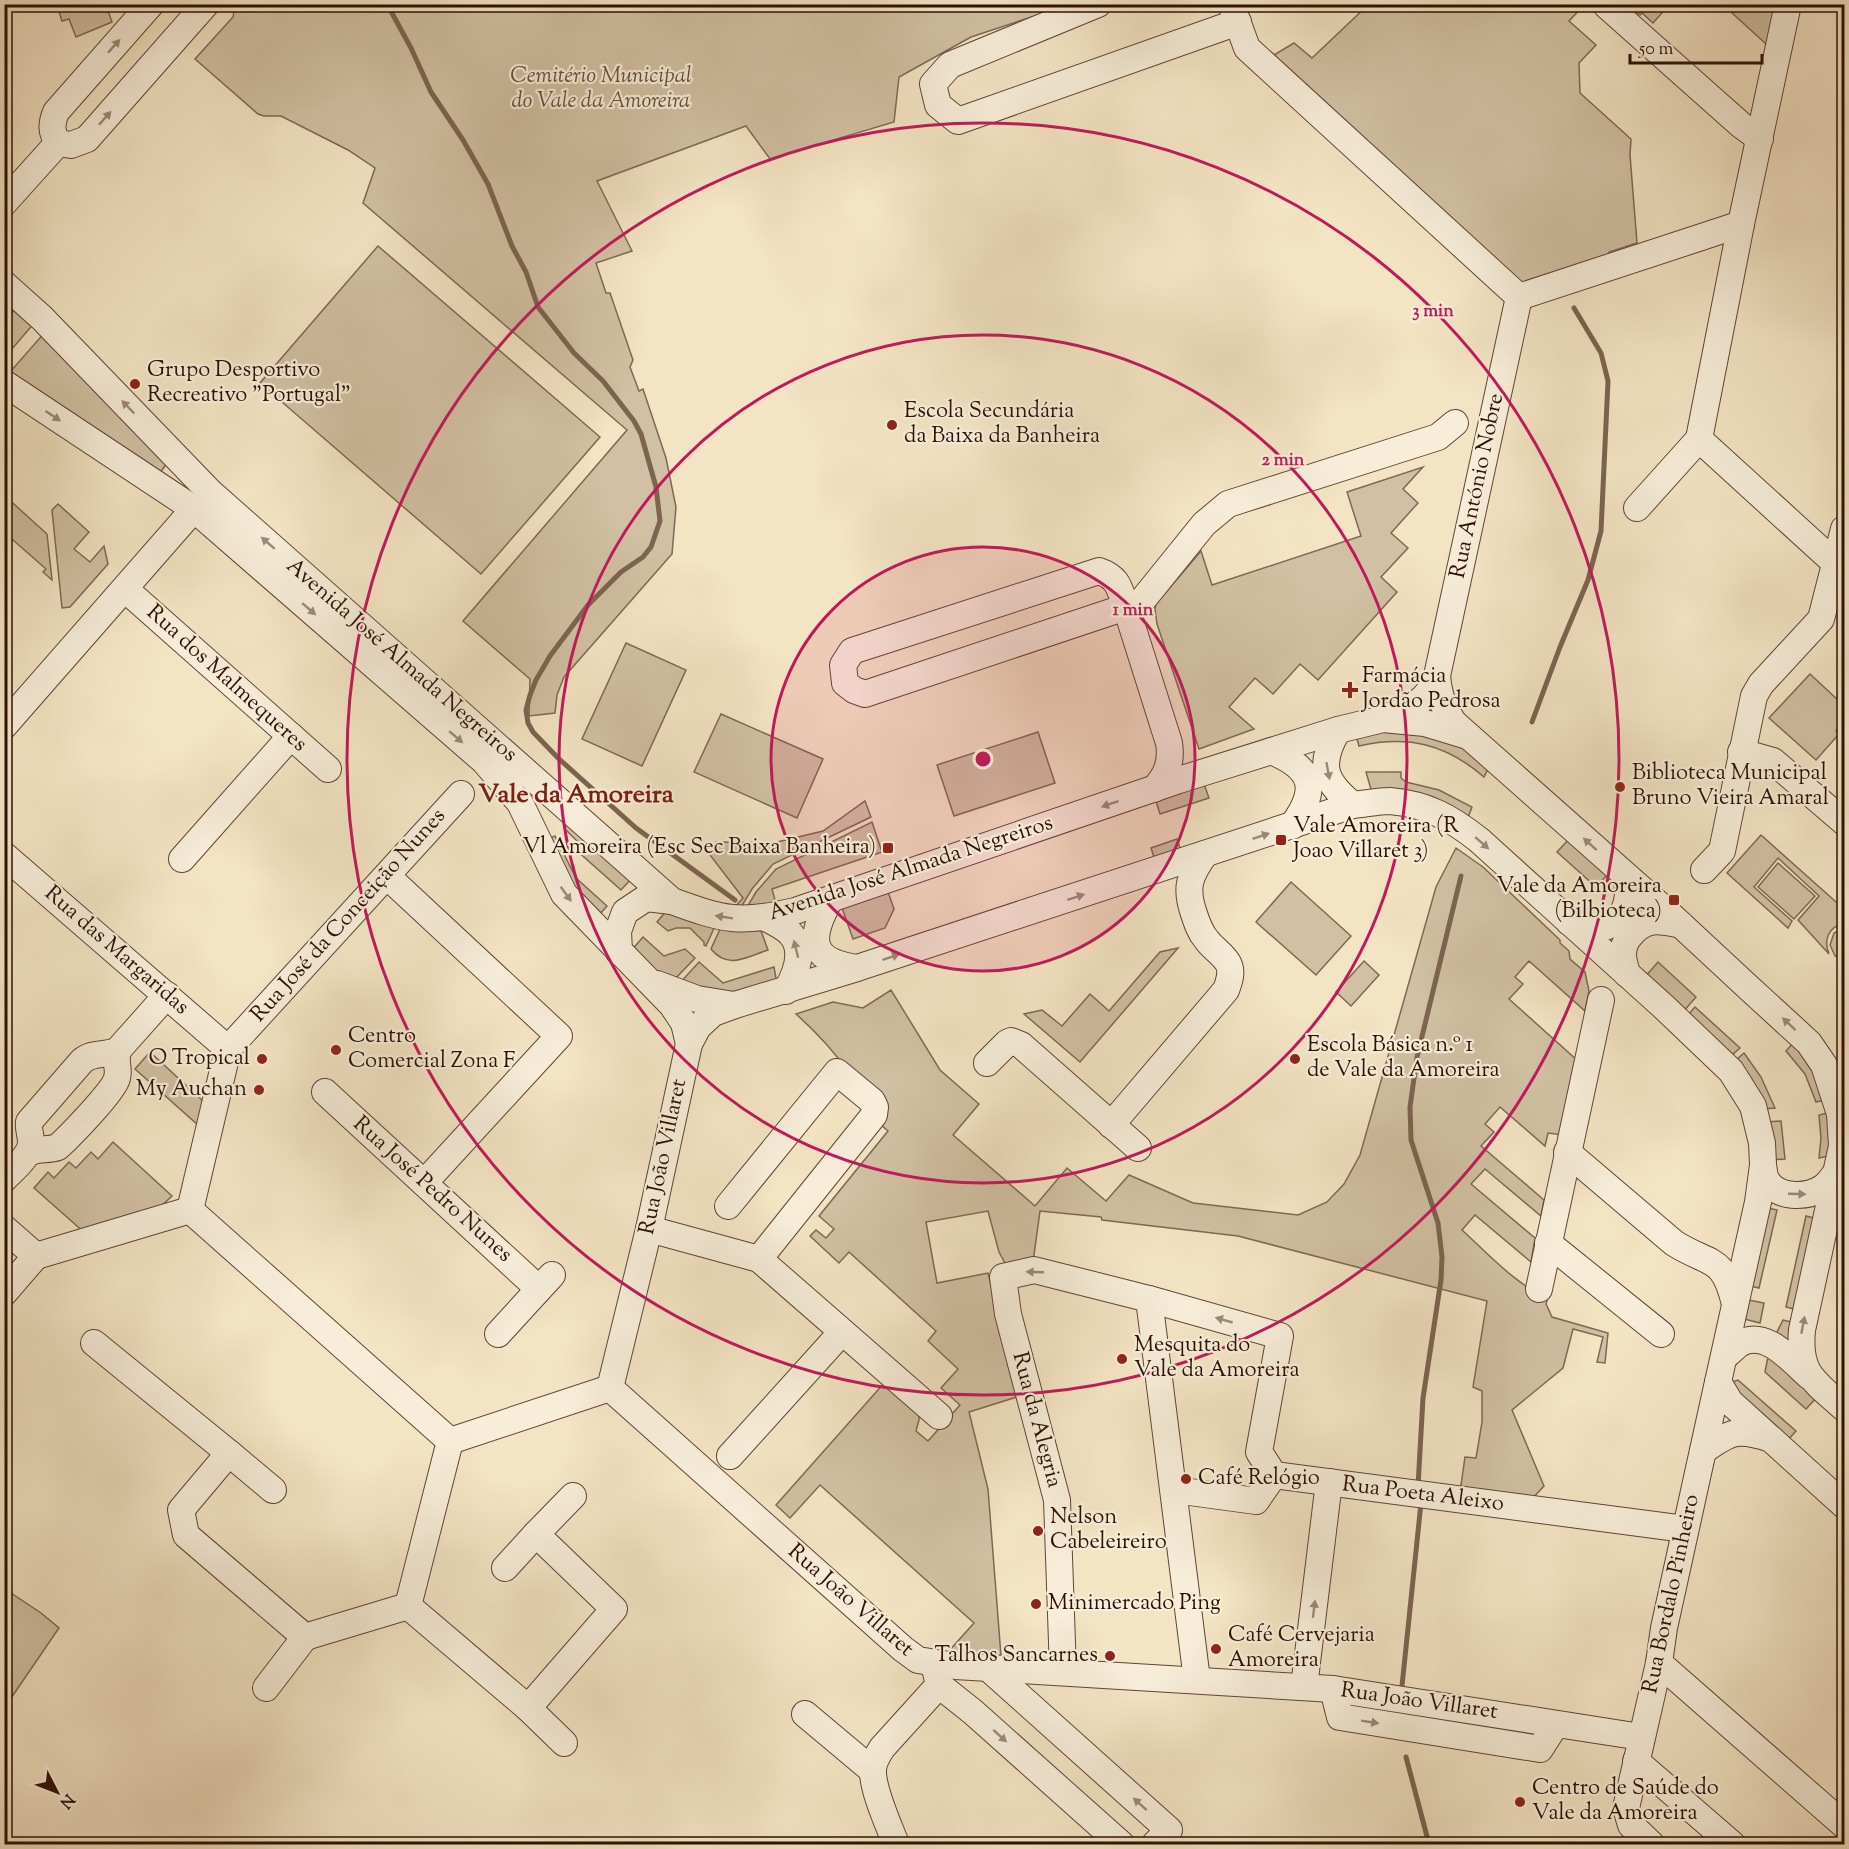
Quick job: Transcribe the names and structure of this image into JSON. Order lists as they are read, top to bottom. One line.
{"streets":{"street":["Rua António Nobre","Avenida José Almada Negreiros","Rua dos Malmequeres","Rua José da Conceição Nunes","Rua das Margaridas","Rua João Villaret","Rua José Pedro Nunes","Rua da Alegria","Rua Poeta Aleixo","Rua Bordalo Pinheiro"]},"crossings":[["Avenida José Almada Negreiros","Rua João Villaret"],["Rua José da Conceição Nunes","Rua das Margaridas"],["Rua João Villaret","Rua da Alegria"],["Rua João Villaret","Rua Bordalo Pinheiro"],["Rua Poeta Aleixo","Rua Bordalo Pinheiro"]],"districts":["Vale da Amoreira"],"parks":["Cemitério Municipal do Vale da Amoreira"],"places":{"other":["Grupo Desportivo Recreativo \"Portugal\"","Escola Secundária da Baixa da Banheira","Biblioteca Municipal Bruno Vieira Amaral","Centro Comercial Zona F","O Tropical","Escola Básica n.º 1 de Vale da Amoreira","My Auchan","Mesquita do Vale da Amoreira","Café Relógio","Nelson Cabeleireiro","Minimercado Ping","Café Cervejaria Amoreira","Talhos Sancarnes","Centro de Saúde do Vale da Amoreira"],"health":["Farmácia Jordão Pedrosa"],"transit":["Vale Amoreira (R Joao Villaret 3)","Vl Amoreira (Esc Sec Baixa Banheira)","Vale da Amoreira (Bilbioteca)"]},"scale_bar":"50 m","north":"bottom right","rings":["3 min","2 min","1 min"]}
